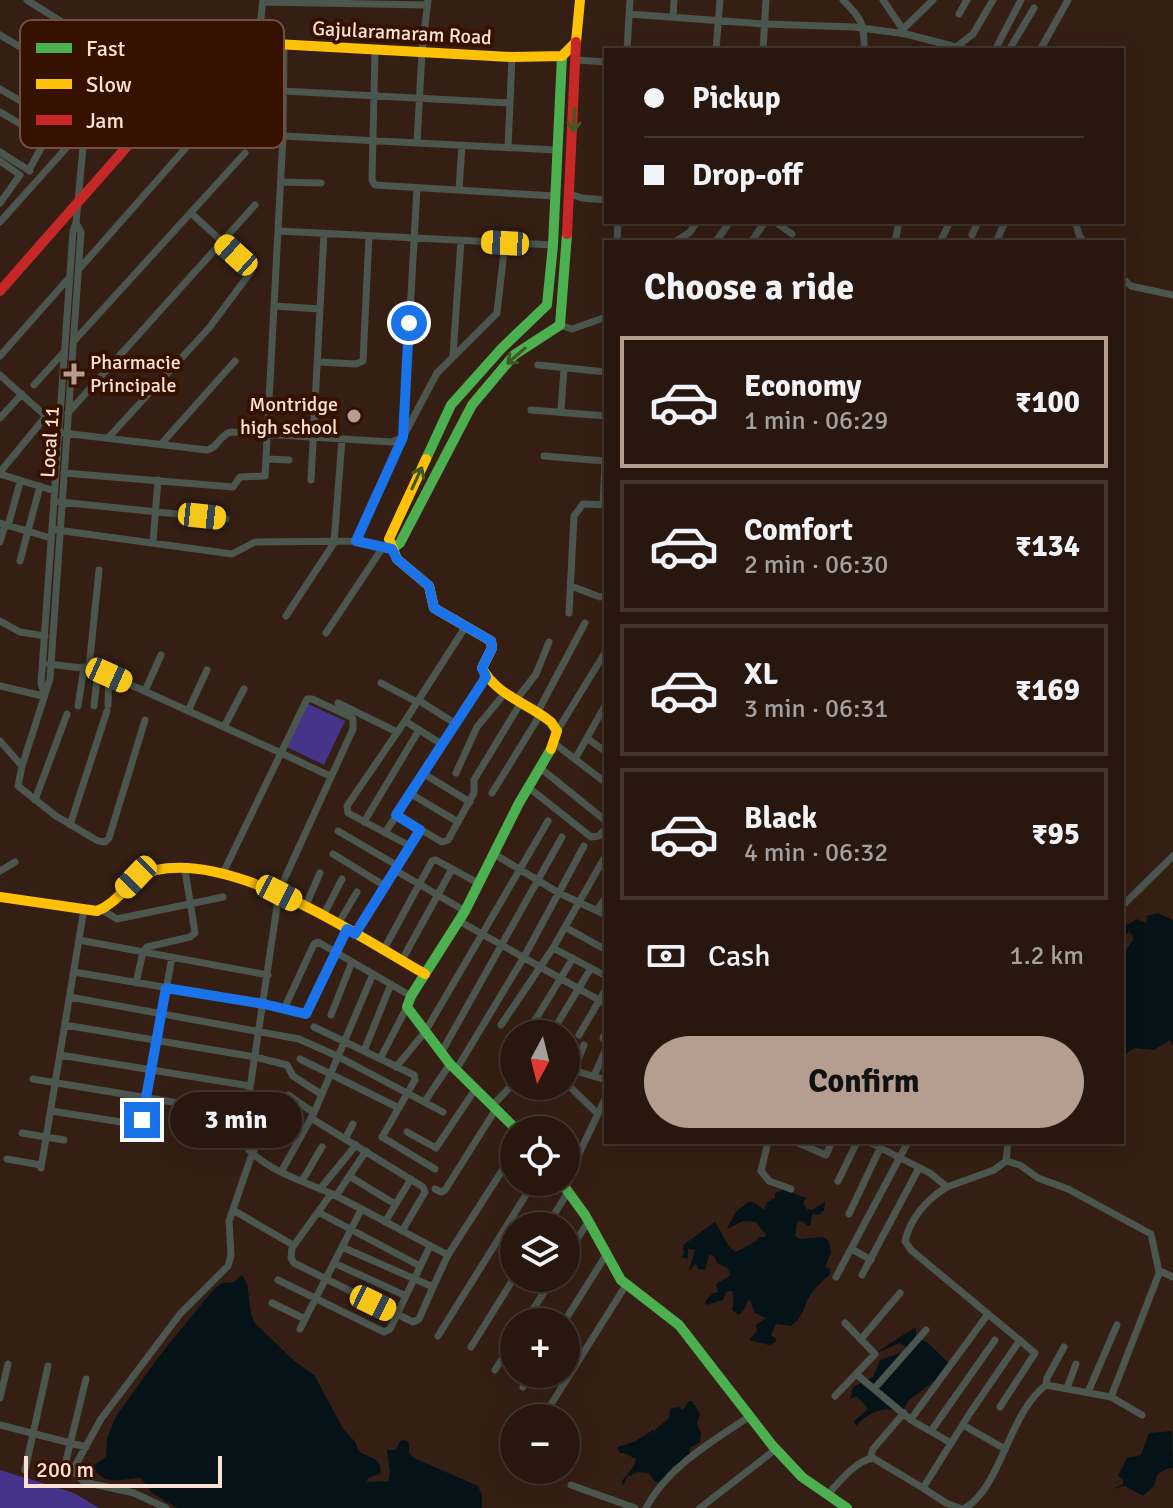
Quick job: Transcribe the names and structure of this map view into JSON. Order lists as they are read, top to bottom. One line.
{"streets":{"street":["Gajularamaram Road","Local 11"]},"crossings":[["Gajularamaram Road","Local 11"]],"places":{"health":["Pharmacie Principale"],"other":["Montridge high school"]},"legend":["Fast","Slow","Jam"],"scale_bar":"200 m","north":"bottom","page":{"banner":["Pickup","Drop-off"],"heading":"Choose a ride","list":[{"name":"Economy","note":"1 min · 06:29","value":"₹100"},{"name":"Comfort","note":"2 min · 06:30","value":"₹134"},{"name":"XL","note":"3 min · 06:31","value":"₹169"},{"name":"Black","note":"4 min · 06:32","value":"₹95"}],"pay":["Cash","1.2 km"],"map_buttons":["+","−"],"buttons":"Confirm","bubble":"3 min","scale":"200 m"}}
